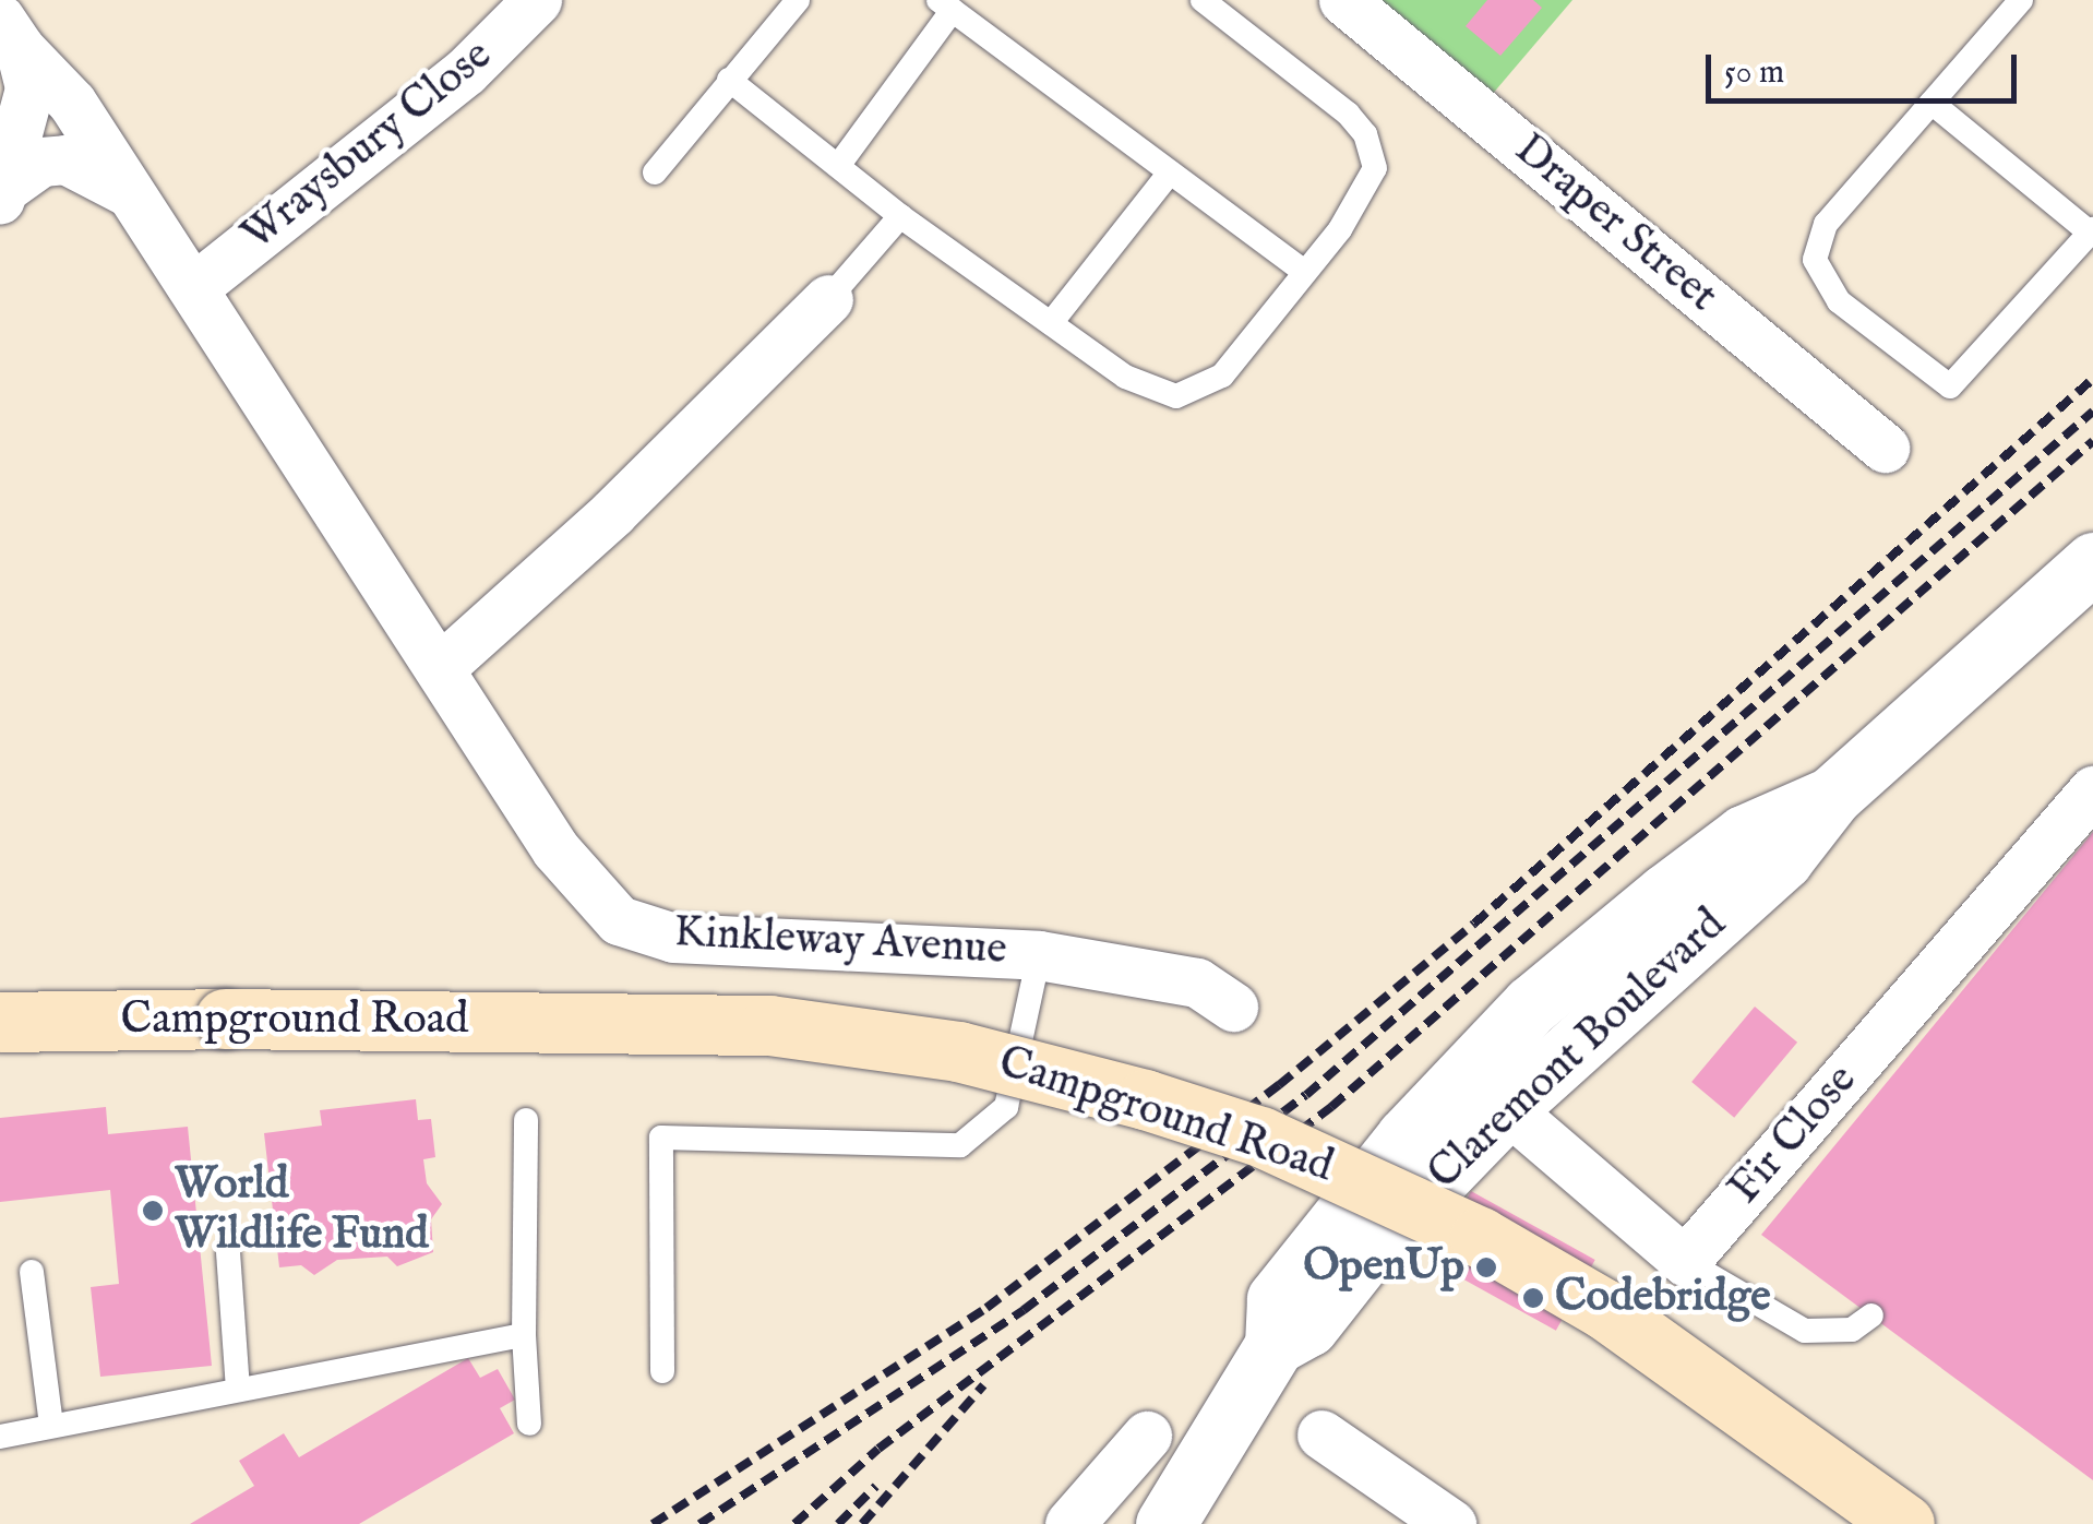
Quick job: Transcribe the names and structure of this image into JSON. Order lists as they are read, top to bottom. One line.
{"streets":{"main road":["Campground Road"],"street":["Wraysbury Close","Draper Street","Kinkleway Avenue","Claremont Boulevard","Fir Close"]},"crossings":[["Wraysbury Close","Kinkleway Avenue"]],"places":["World Wildlife Fund","OpenUp","Codebridge"],"scale_bar":"50 m"}
